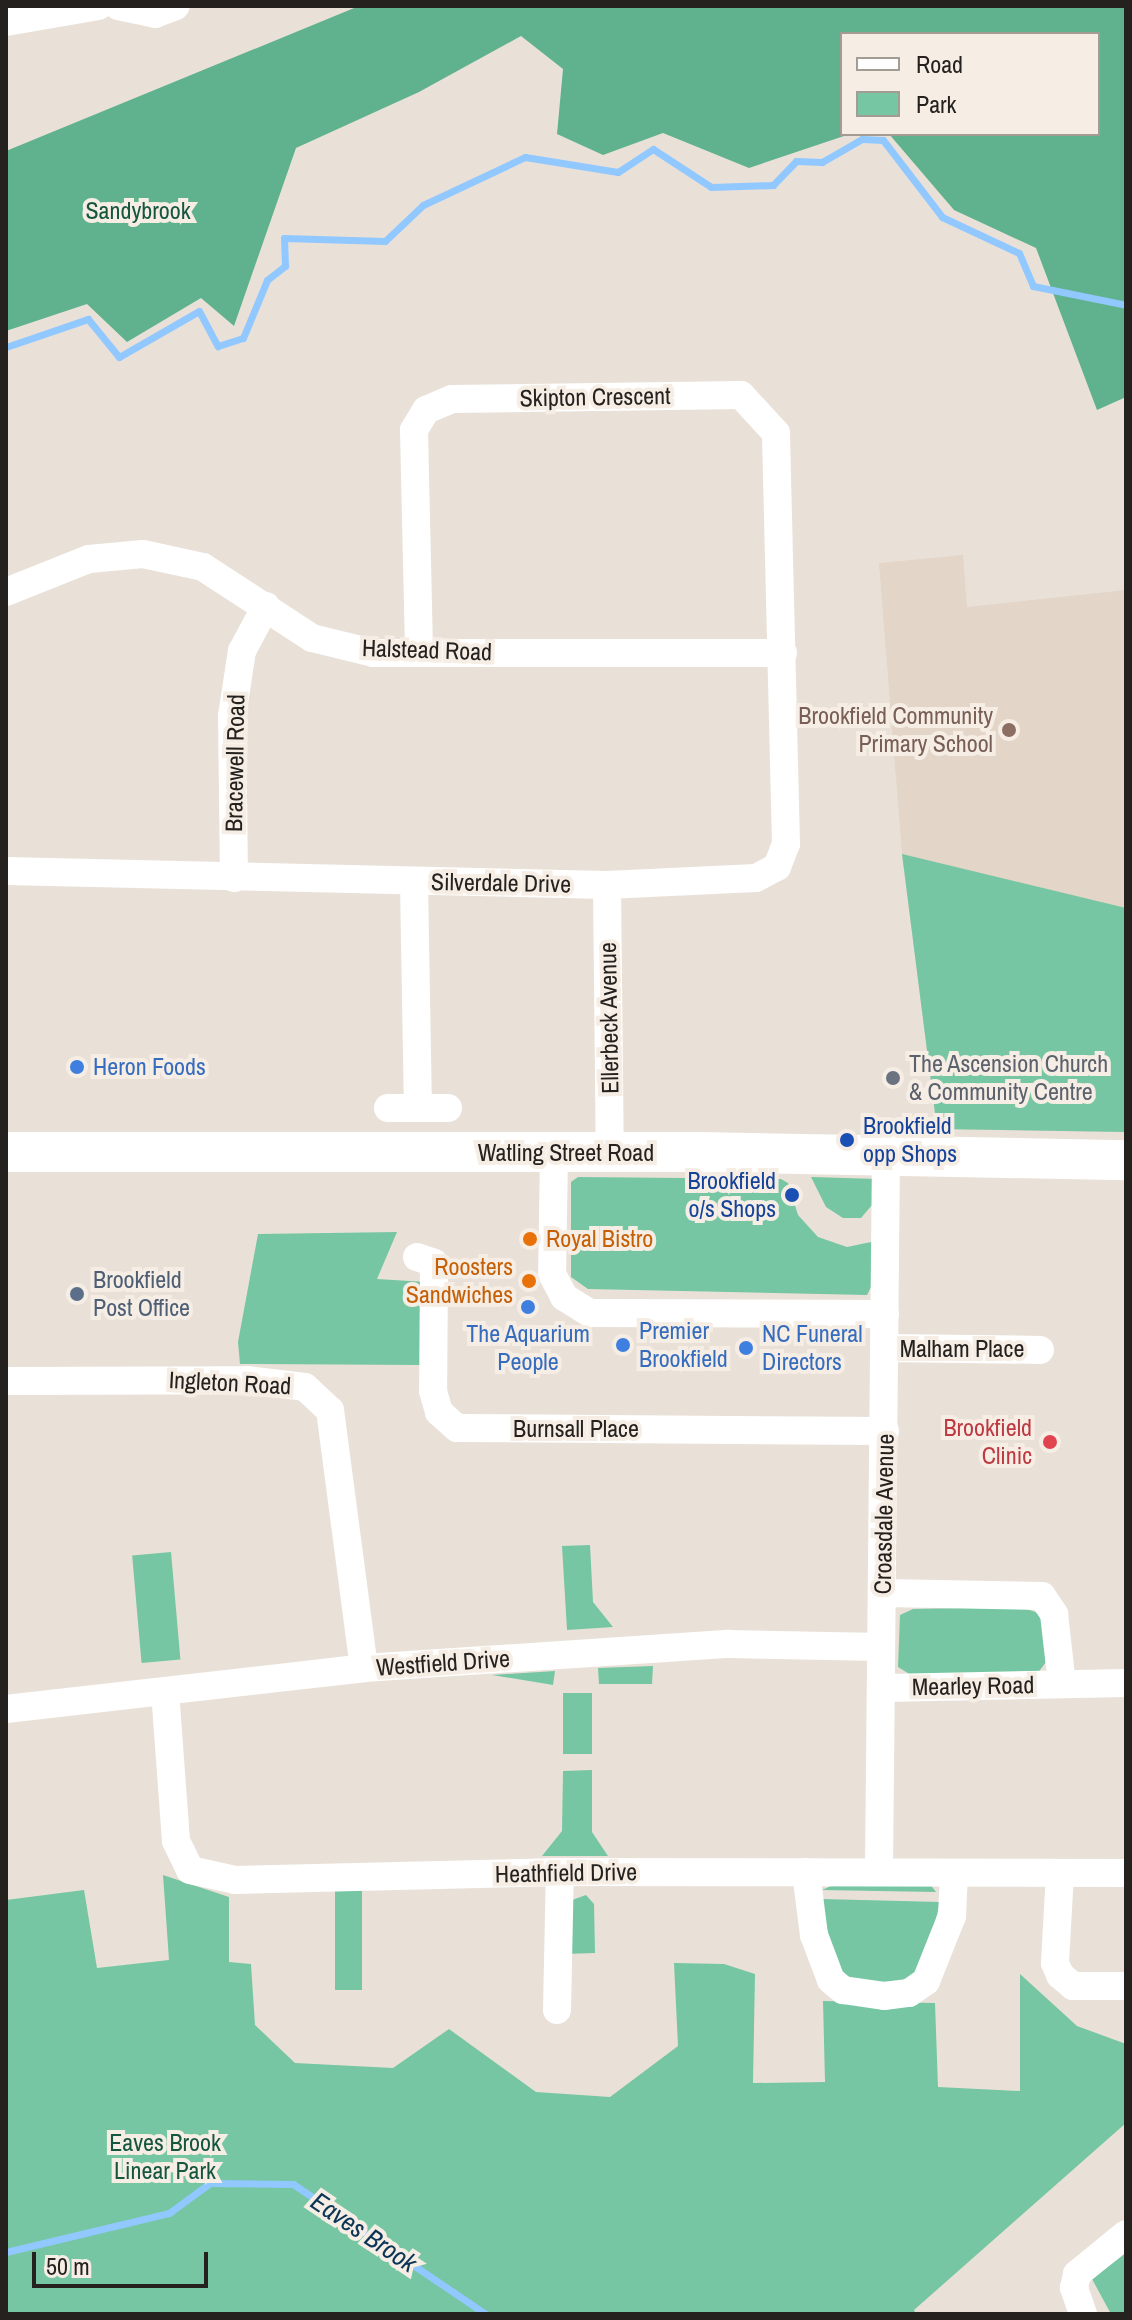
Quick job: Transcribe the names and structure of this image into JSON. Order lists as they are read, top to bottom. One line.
{"streets":{"street":["Skipton Crescent","Halstead Road","Bracewell Road","Silverdale Drive","Ellerbeck Avenue","Watling Street Road","Malham Place","Ingleton Road","Burnsall Place","Croasdale Avenue","Westfield Drive","Mearley Road","Heathfield Drive"]},"crossings":[["Skipton Crescent","Halstead Road"],["Skipton Crescent","Silverdale Drive"],["Halstead Road","Bracewell Road"],["Halstead Road","Silverdale Drive"],["Bracewell Road","Silverdale Drive"],["Silverdale Drive","Ellerbeck Avenue"],["Ellerbeck Avenue","Watling Street Road"],["Watling Street Road","Croasdale Avenue"],["Malham Place","Croasdale Avenue"],["Ingleton Road","Westfield Drive"],["Burnsall Place","Croasdale Avenue"],["Croasdale Avenue","Westfield Drive"],["Croasdale Avenue","Mearley Road"],["Croasdale Avenue","Heathfield Drive"],["Westfield Drive","Heathfield Drive"]],"water":["Eaves Brook"],"parks":["Sandybrook","Eaves Brook Linear Park"],"places":["Brookfield Community Primary School","Heron Foods","The Ascension Church & Community Centre","Brookfield opp Shops","Brookfield o/s Shops","Royal Bistro","Roosters Sandwiches","Brookfield Post Office","The Aquarium People","Premier Brookfield","NC Funeral Directors","Brookfield Clinic"],"legend":["Road","Park"],"scale_bar":"50 m"}
